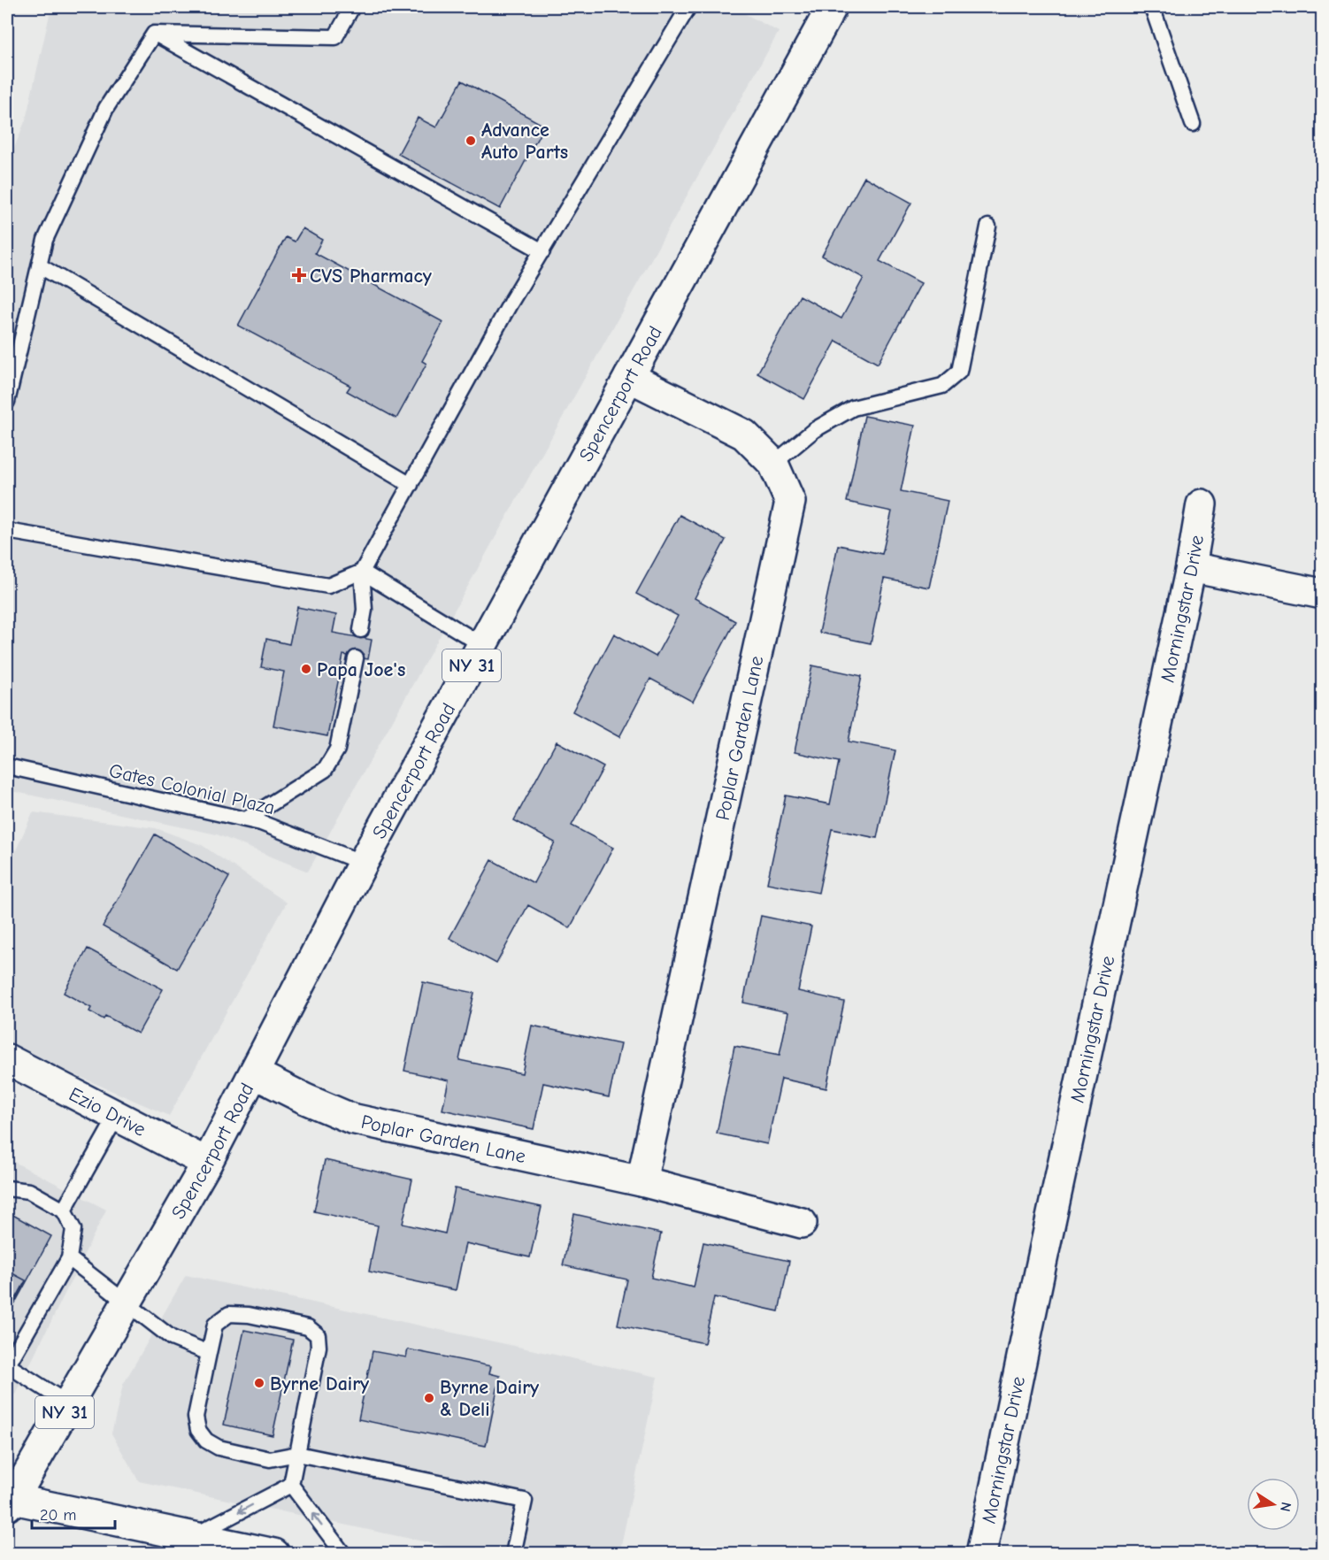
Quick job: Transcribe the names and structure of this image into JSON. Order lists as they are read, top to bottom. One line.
{"streets":{"street":["Spencerport Road","Morningstar Drive","NY 31","Poplar Garden Lane","Ezio Drive"],"lane":["Gates Colonial Plaza"]},"crossings":[["Spencerport Road","Poplar Garden Lane"],["Spencerport Road","Gates Colonial Plaza"],["Spencerport Road","Ezio Drive"]],"places":{"other":["Advance Auto Parts","Papa Joe's","Byrne Dairy","Byrne Dairy & Deli"],"health":["CVS Pharmacy"]},"scale_bar":"20 m","north":"right"}
